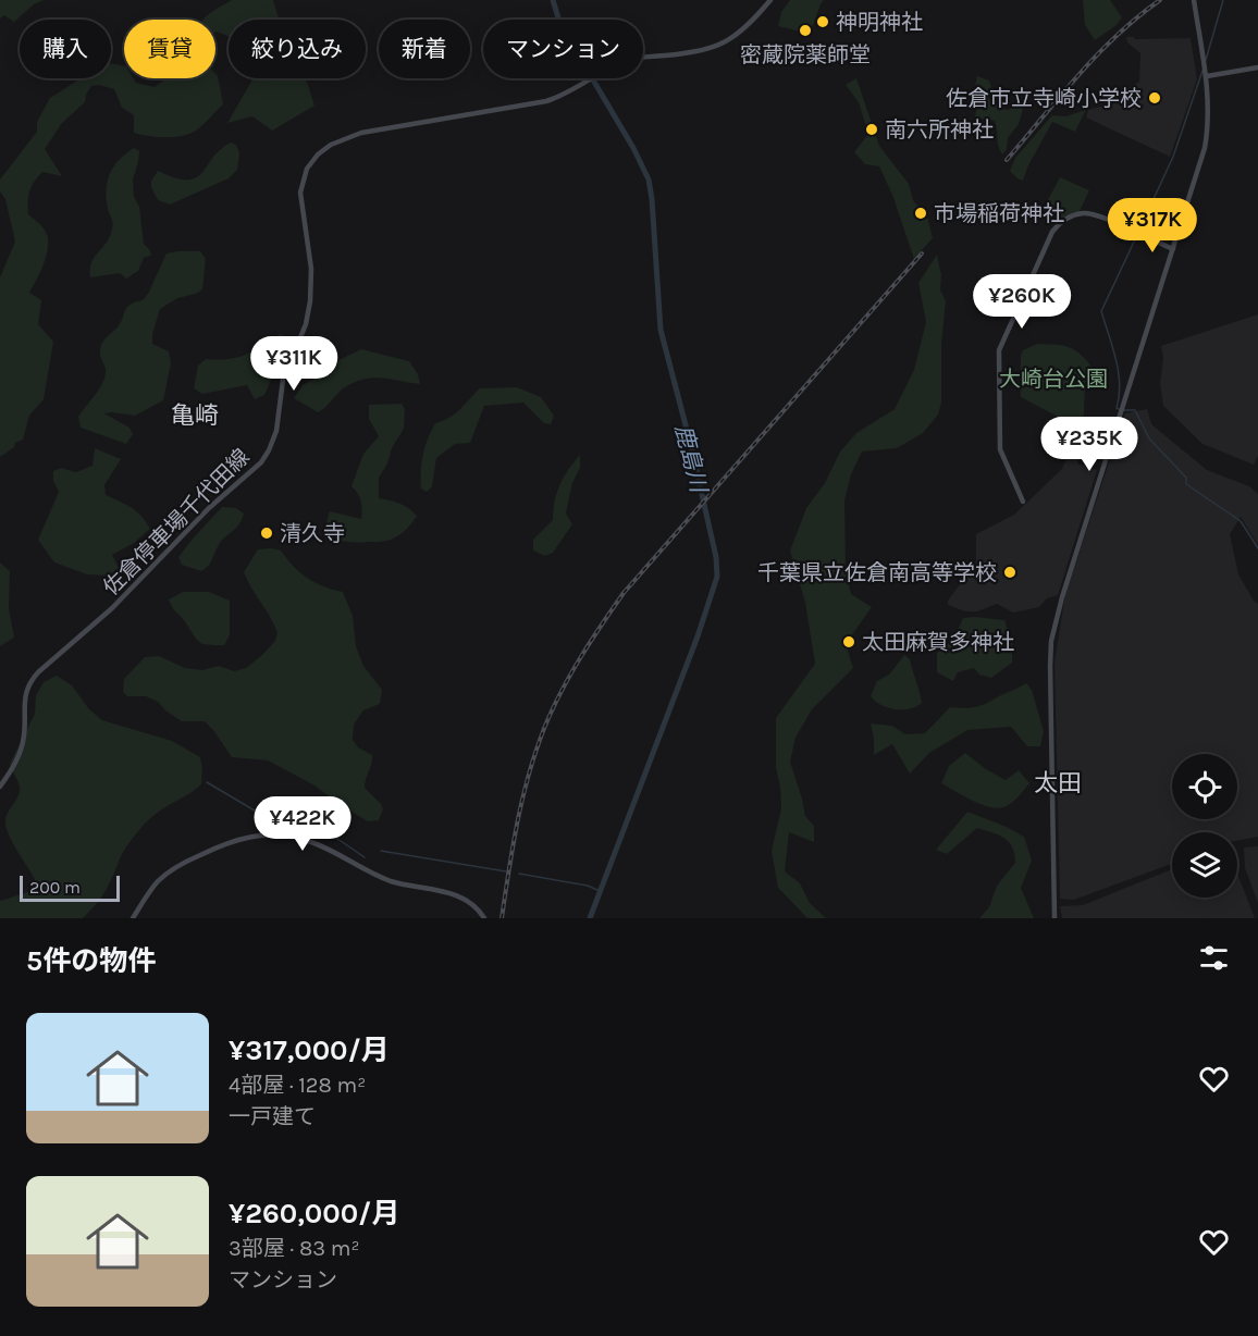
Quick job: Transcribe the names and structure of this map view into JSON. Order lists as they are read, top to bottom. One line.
{"streets":{"street":["佐倉停車場千代田線"]},"districts":["亀崎","太田"],"water":["鹿島川"],"parks":["大崎台公園"],"places":["神明神社","密蔵院薬師堂","佐倉市立寺崎小学校","南六所神社","市場稲荷神社","清久寺","千葉県立佐倉南高等学校","太田麻賀多神社"],"scale_bar":"200 m","page":{"chip":["購入","賃貸","絞り込み","新着","マンション"],"price":["¥317K","¥260K","¥311K","¥235K","¥422K"],"scale":"200 m","heading":"5件の物件","list":[{"name":"¥317,000/月","note":"4部屋 · 128 m² · 一戸建て"},{"name":"¥260,000/月","note":"3部屋 · 83 m² · マンション"}]}}
